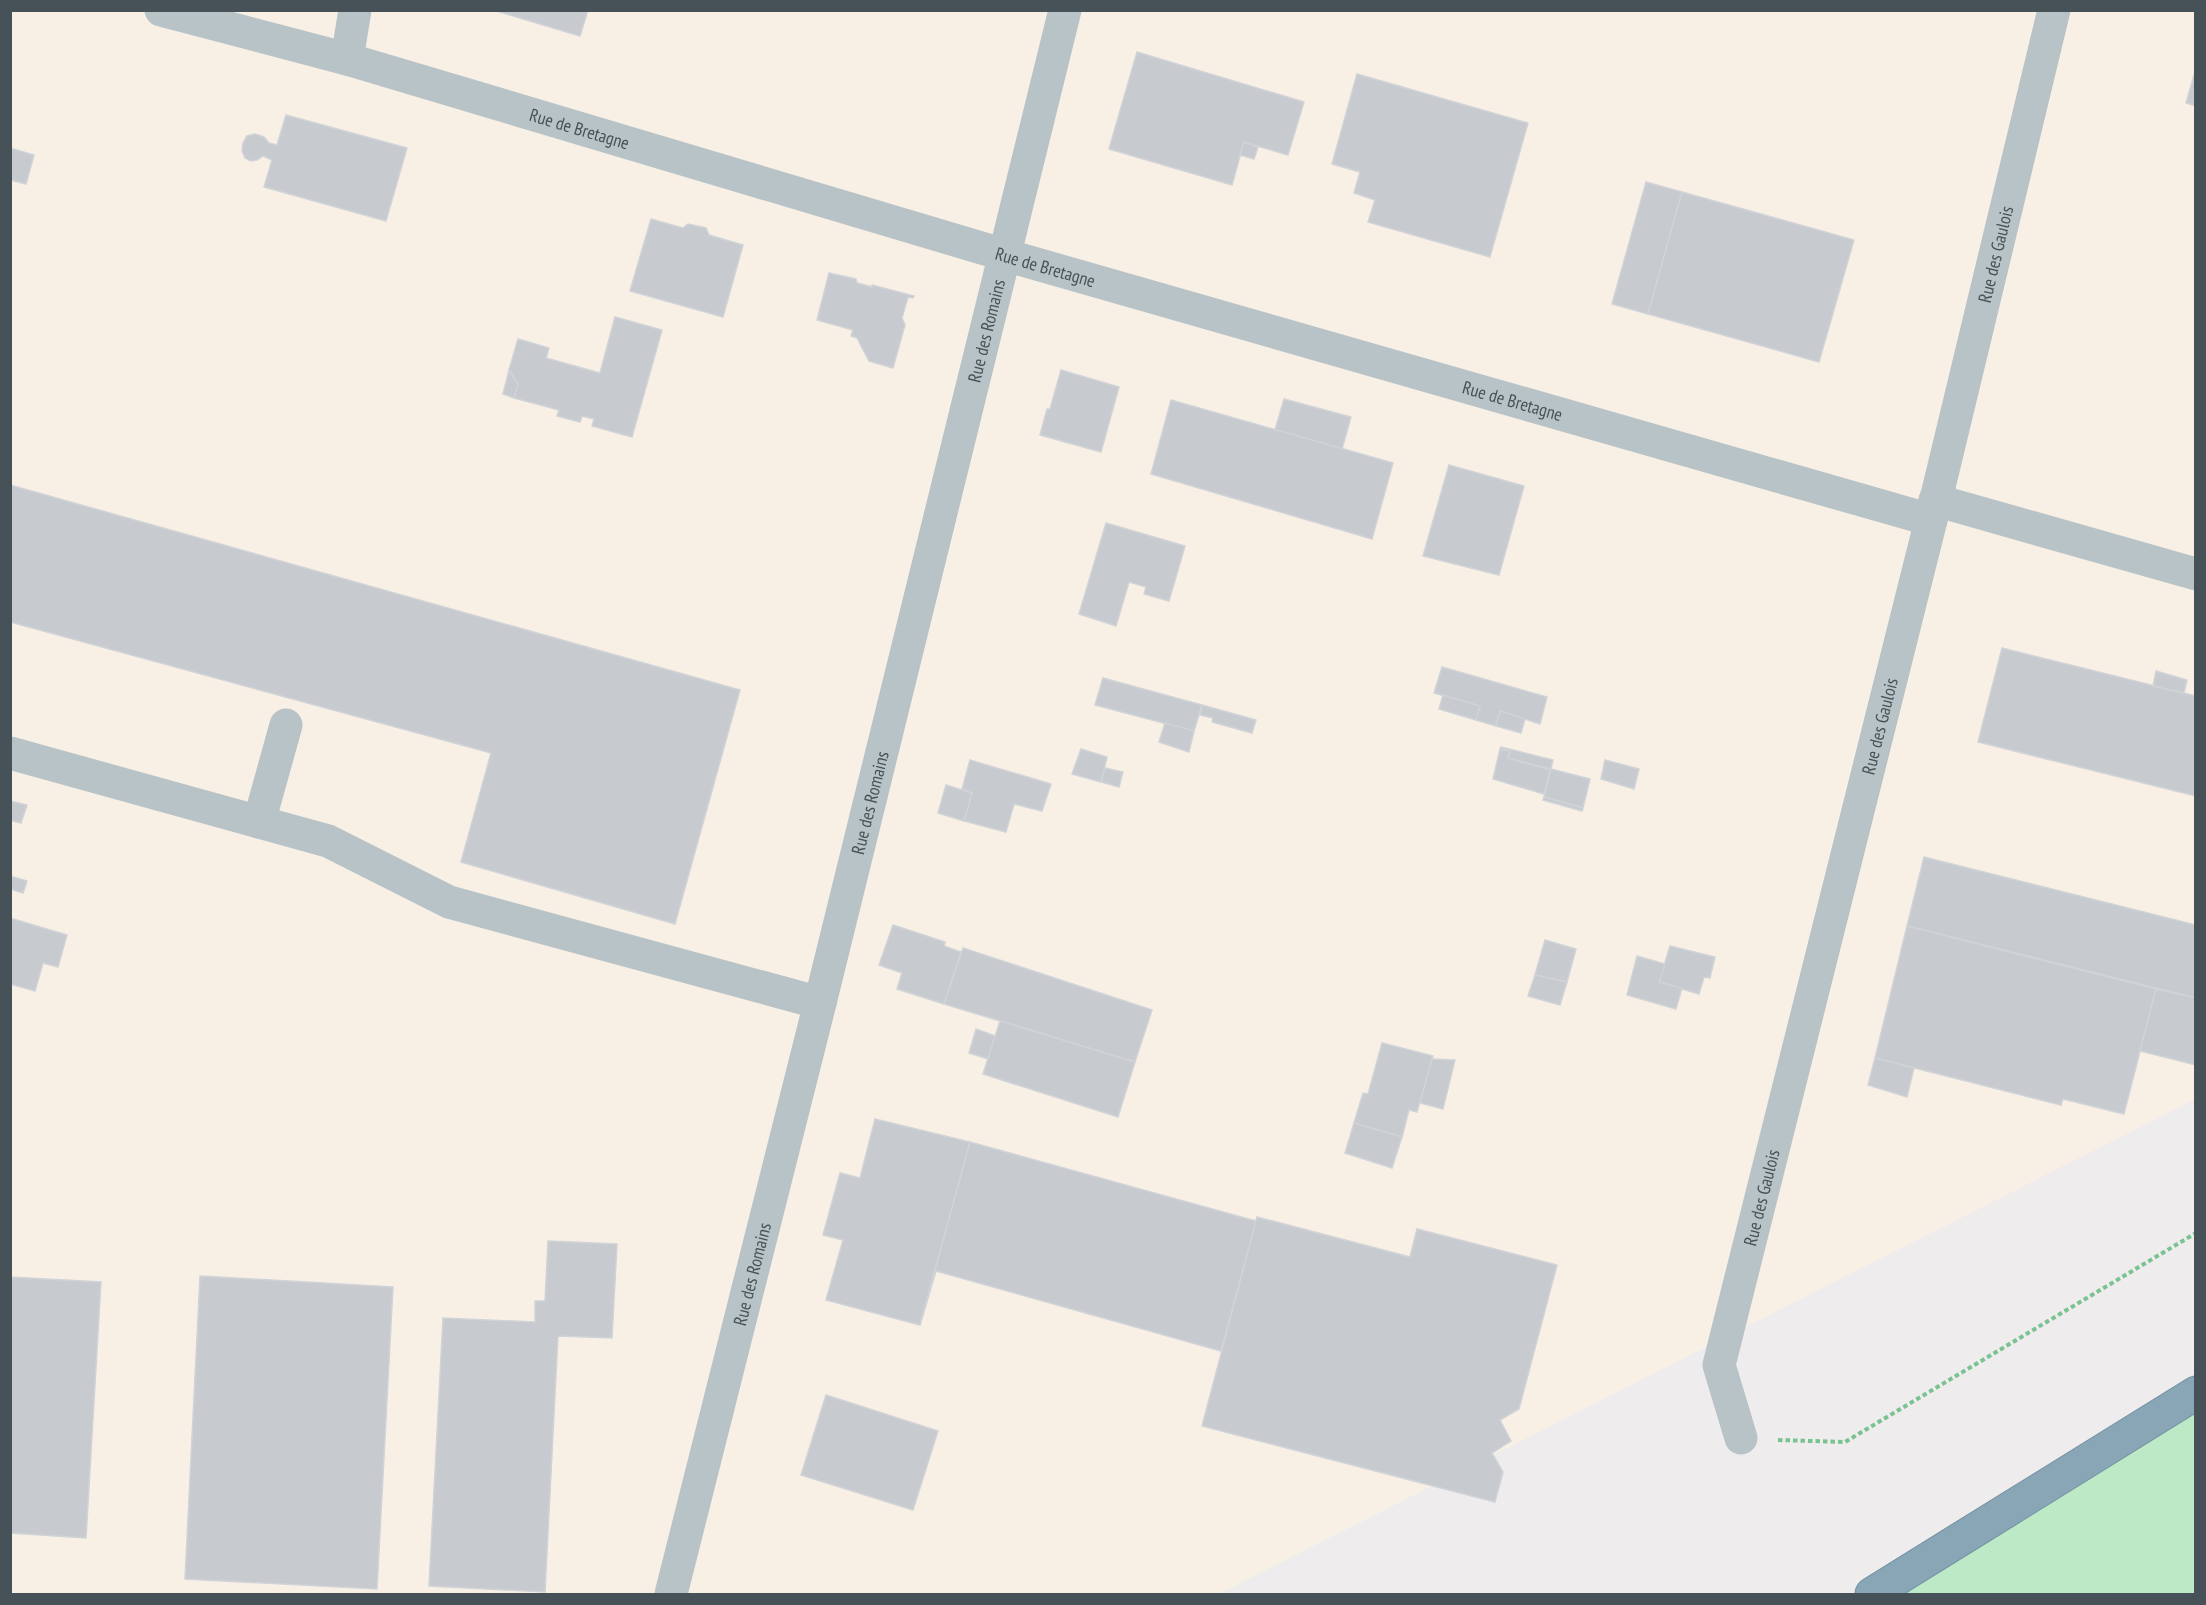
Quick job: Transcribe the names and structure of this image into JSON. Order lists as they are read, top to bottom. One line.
{"streets":{"street":["Rue de Bretagne","Rue des Gaulois","Rue des Romains"]},"crossings":[["Rue de Bretagne","Rue des Gaulois"],["Rue de Bretagne","Rue des Romains"]]}
